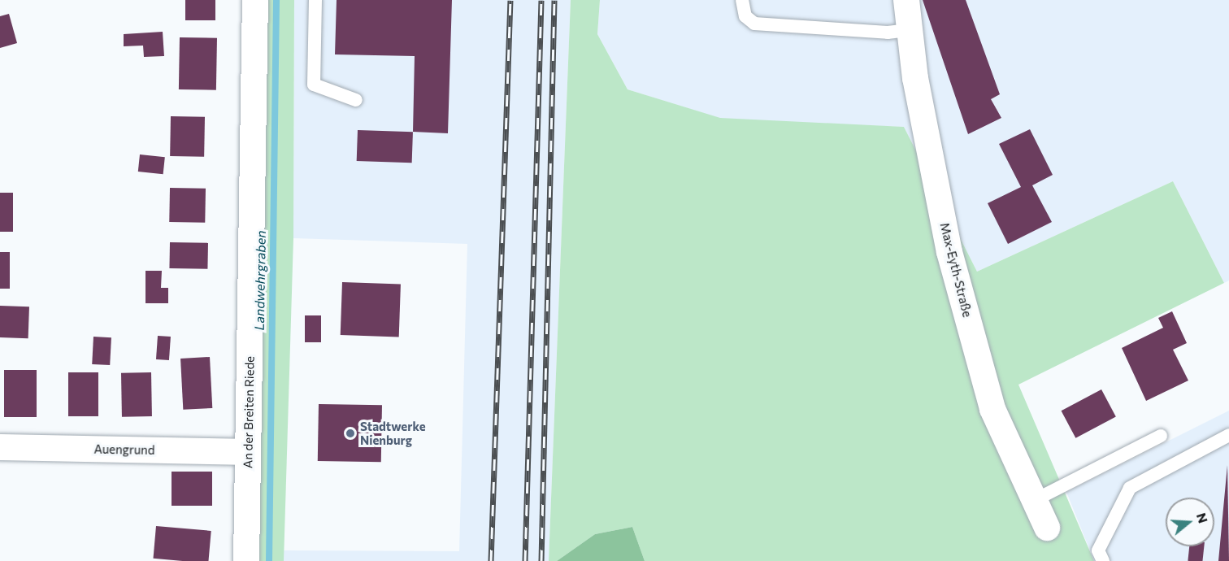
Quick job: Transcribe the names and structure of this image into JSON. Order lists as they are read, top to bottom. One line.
{"streets":{"street":["Max-Eyth-Straße","An der Breiten Riede","Auengrund"]},"crossings":[["An der Breiten Riede","Auengrund"]],"water":["Landwehrgraben"],"places":["Stadtwerke Nienburg"],"north":"right"}
